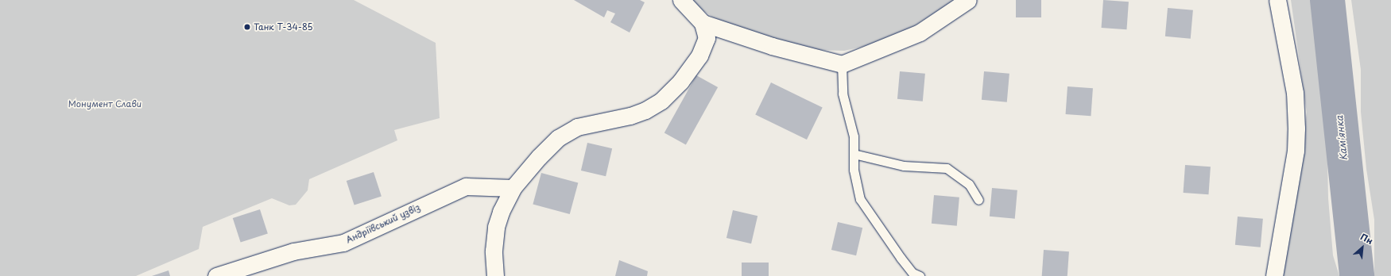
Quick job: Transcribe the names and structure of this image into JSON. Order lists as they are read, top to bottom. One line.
{"streets":{"street":["Андріївський узвіз"]},"water":["Кам'янка"],"parks":["Монумент Слави"],"places":["Танк Т-34-85"],"north":"top right"}
